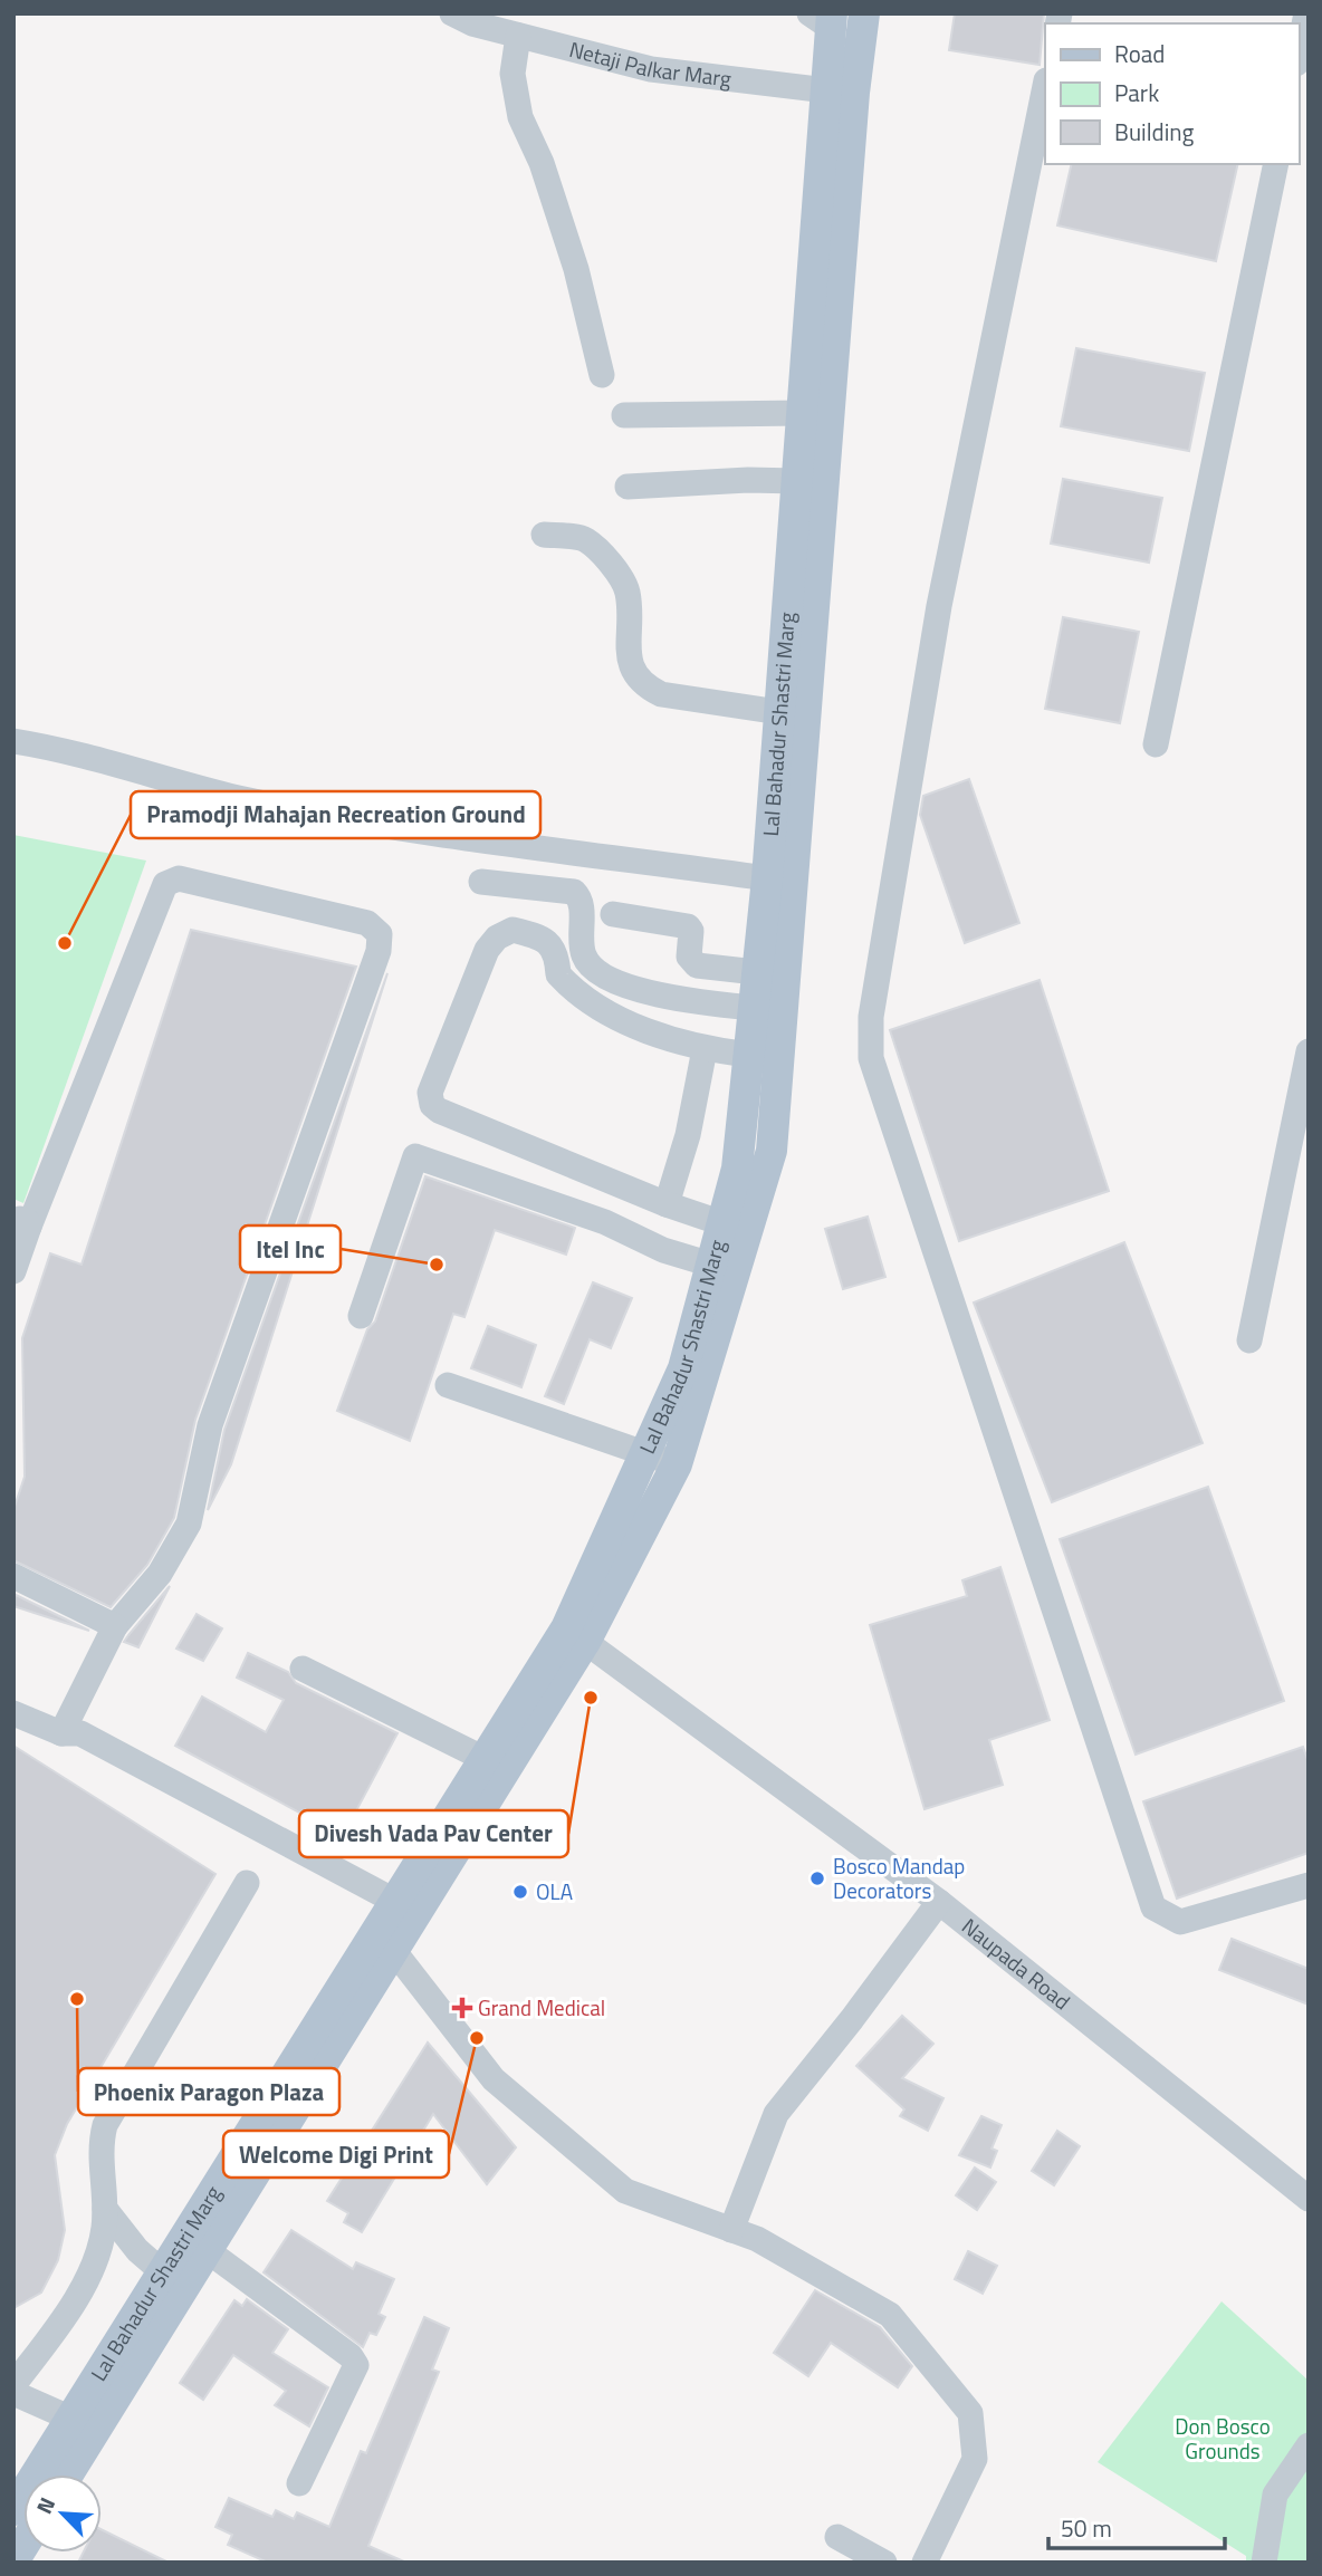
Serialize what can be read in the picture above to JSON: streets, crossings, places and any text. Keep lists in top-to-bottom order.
{
  "streets": {
    "main road": ["Lal Bahadur Shastri Marg"],
    "street": ["Netaji Palkar Marg", "Naupada Road"]
  },
  "crossings": [
    ["Netaji Palkar Marg", "Lal Bahadur Shastri Marg"],
    ["Lal Bahadur Shastri Marg", "Naupada Road"]
  ],
  "parks": ["Don Bosco Grounds"],
  "places": {
    "other": [
      "Pramodji Mahajan Recreation Ground",
      "Itel Inc",
      "Divesh Vada Pav Center",
      "Bosco Mandap Decorators",
      "OLA",
      "Phoenix Paragon Plaza",
      "Welcome Digi Print"
    ],
    "health": ["Grand Medical"]
  },
  "legend": ["Road", "Park", "Building"],
  "scale_bar": "50 m",
  "north": "top left"
}
